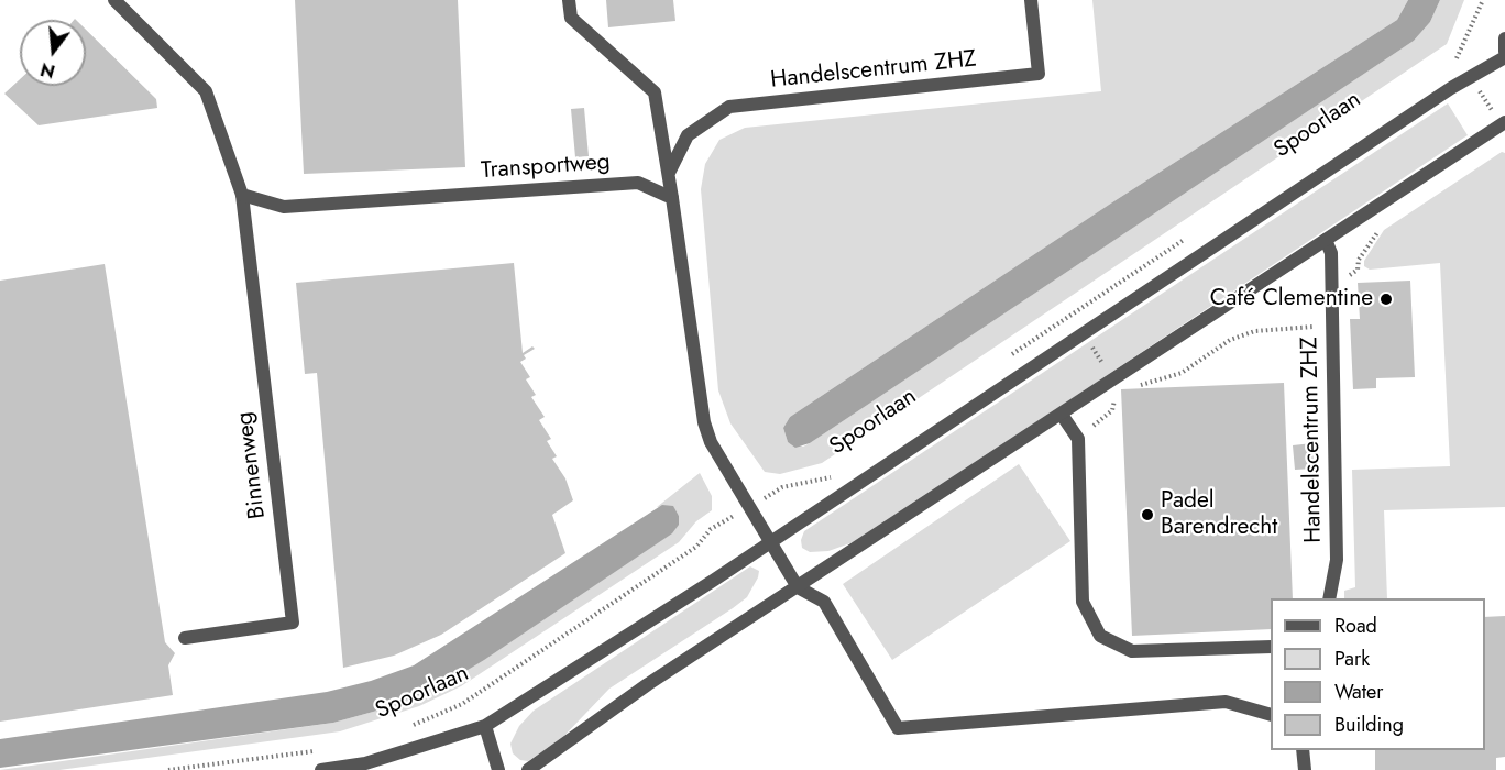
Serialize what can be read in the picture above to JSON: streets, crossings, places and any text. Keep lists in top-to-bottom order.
{
  "streets": {
    "street": [
      "Handelscentrum ZHZ",
      "Spoorlaan",
      "Transportweg",
      "Binnenweg"
    ]
  },
  "crossings": [
    ["Transportweg", "Binnenweg"]
  ],
  "places": ["Café Clementine", "Padel Barendrecht"],
  "legend": [
    "Road",
    "Park",
    "Water",
    "Building"
  ],
  "north": "bottom"
}
